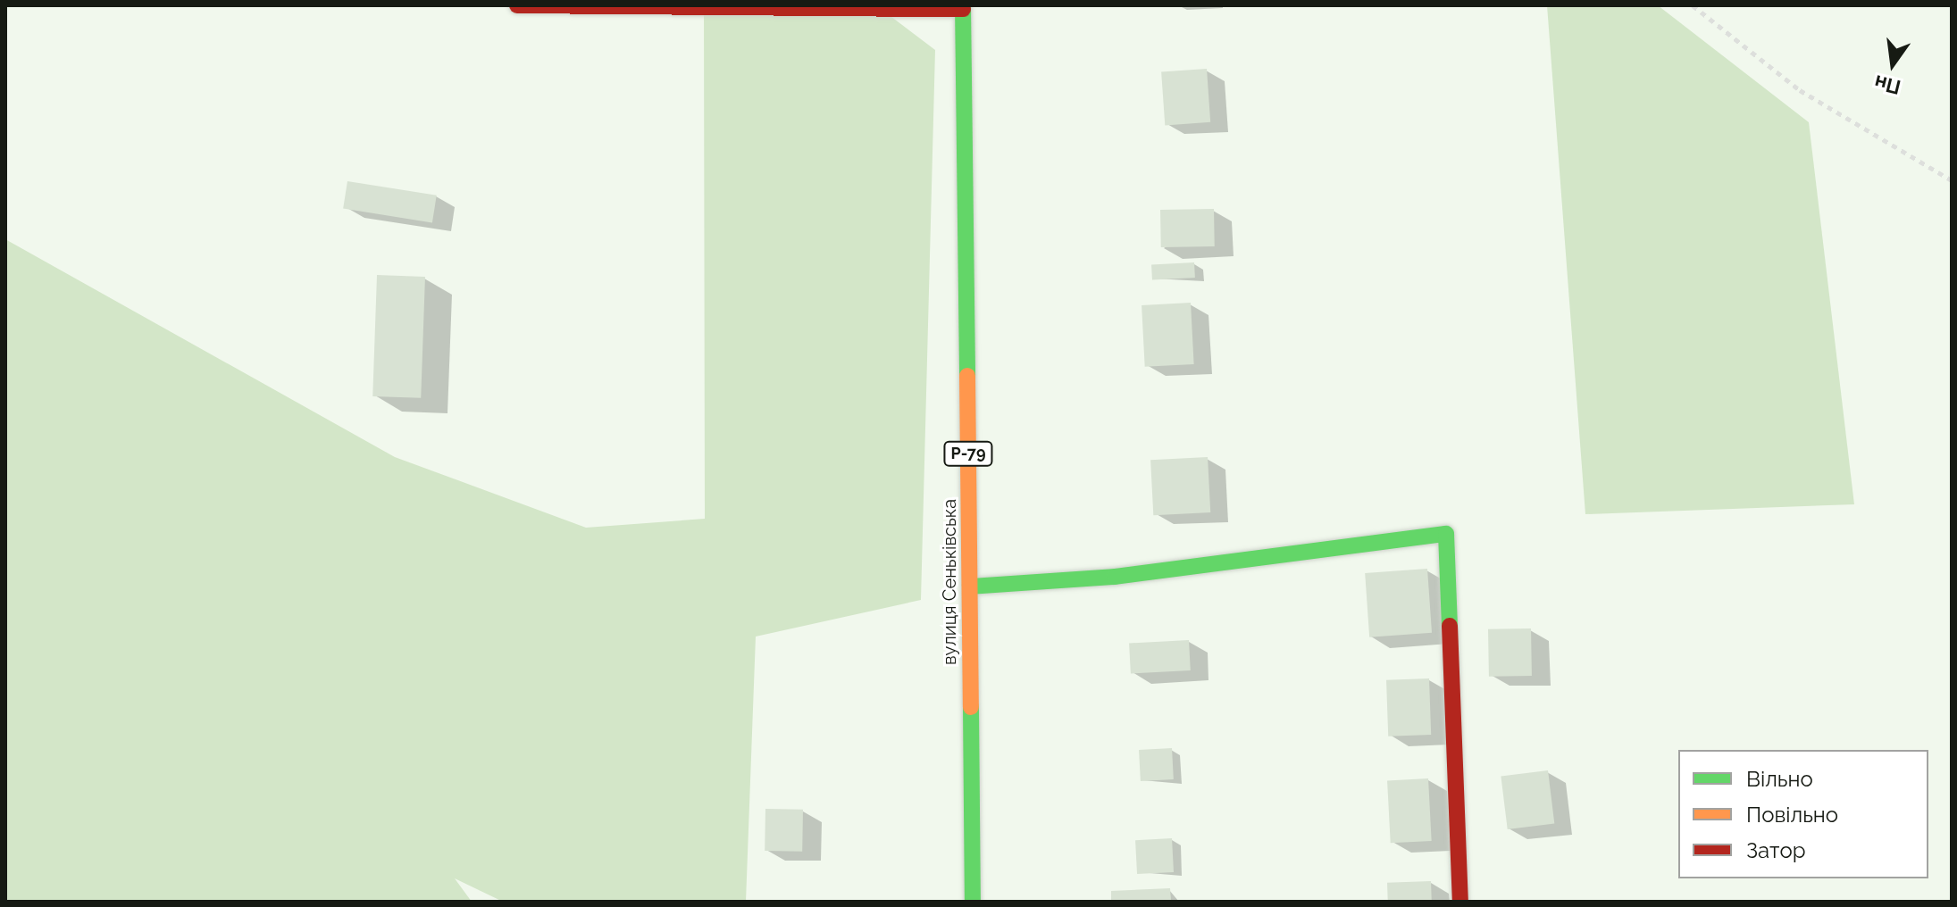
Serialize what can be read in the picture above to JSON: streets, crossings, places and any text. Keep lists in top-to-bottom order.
{
  "streets": {
    "street": ["Р-79", "вулиця Сенькiвська"]
  },
  "legend": ["Вільно", "Повільно", "Затор"],
  "north": "bottom"
}
